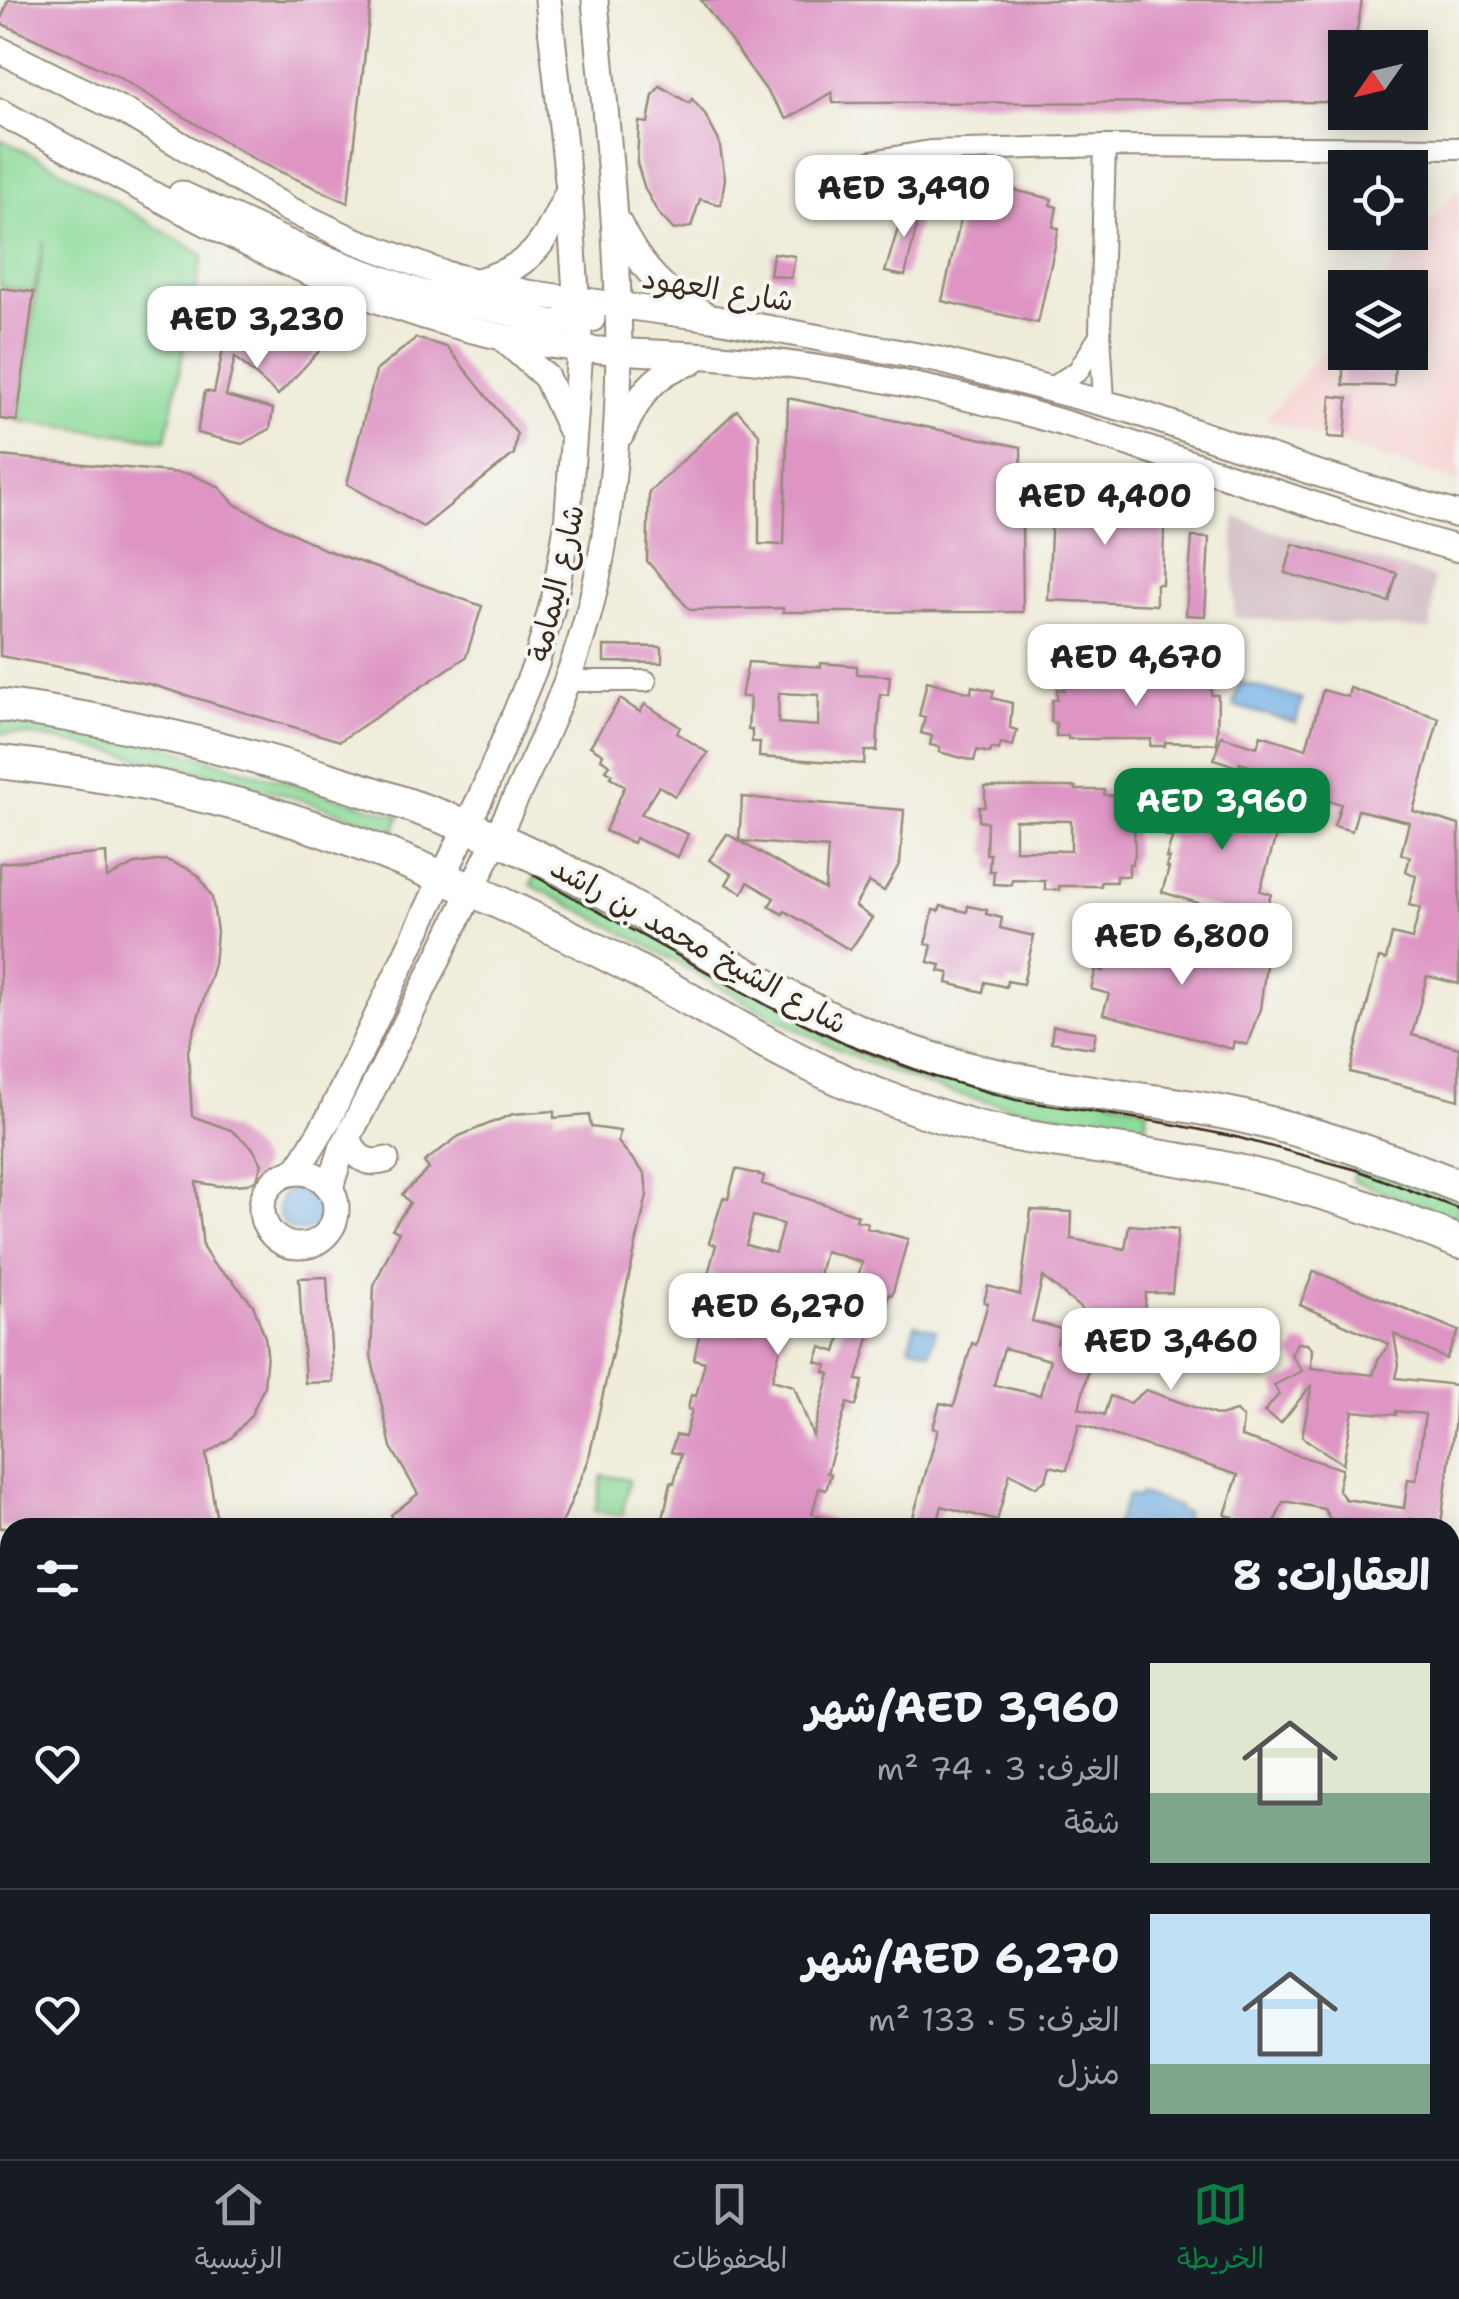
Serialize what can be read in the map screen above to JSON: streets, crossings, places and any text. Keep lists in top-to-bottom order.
{
  "streets": {
    "main road": ["شارع الشيخ محمد بن راشد"],
    "street": ["شارع العهود", "شارع اليمامة"]
  },
  "crossings": [
    ["شارع العهود", "شارع اليمامة"],
    ["شارع اليمامة", "شارع الشيخ محمد بن راشد"]
  ],
  "north": "bottom left",
  "page": {
    "price": [
      "AED 3,490",
      "AED 3,230",
      "AED 4,400",
      "AED 4,670",
      "AED 3,960",
      "AED 6,800",
      "AED 6,270",
      "AED 3,460"
    ],
    "heading": "العقارات: 8",
    "list": [
      {
        "name": "AED 3,960/شهر",
        "note": "الغرف: 3 · 74 m² · شقة"
      },
      {
        "name": "AED 6,270/شهر",
        "note": "الغرف: 5 · 133 m² · منزل"
      }
    ],
    "tabs": ["الخريطة", "المحفوظات", "الرئيسية"]
  }
}
